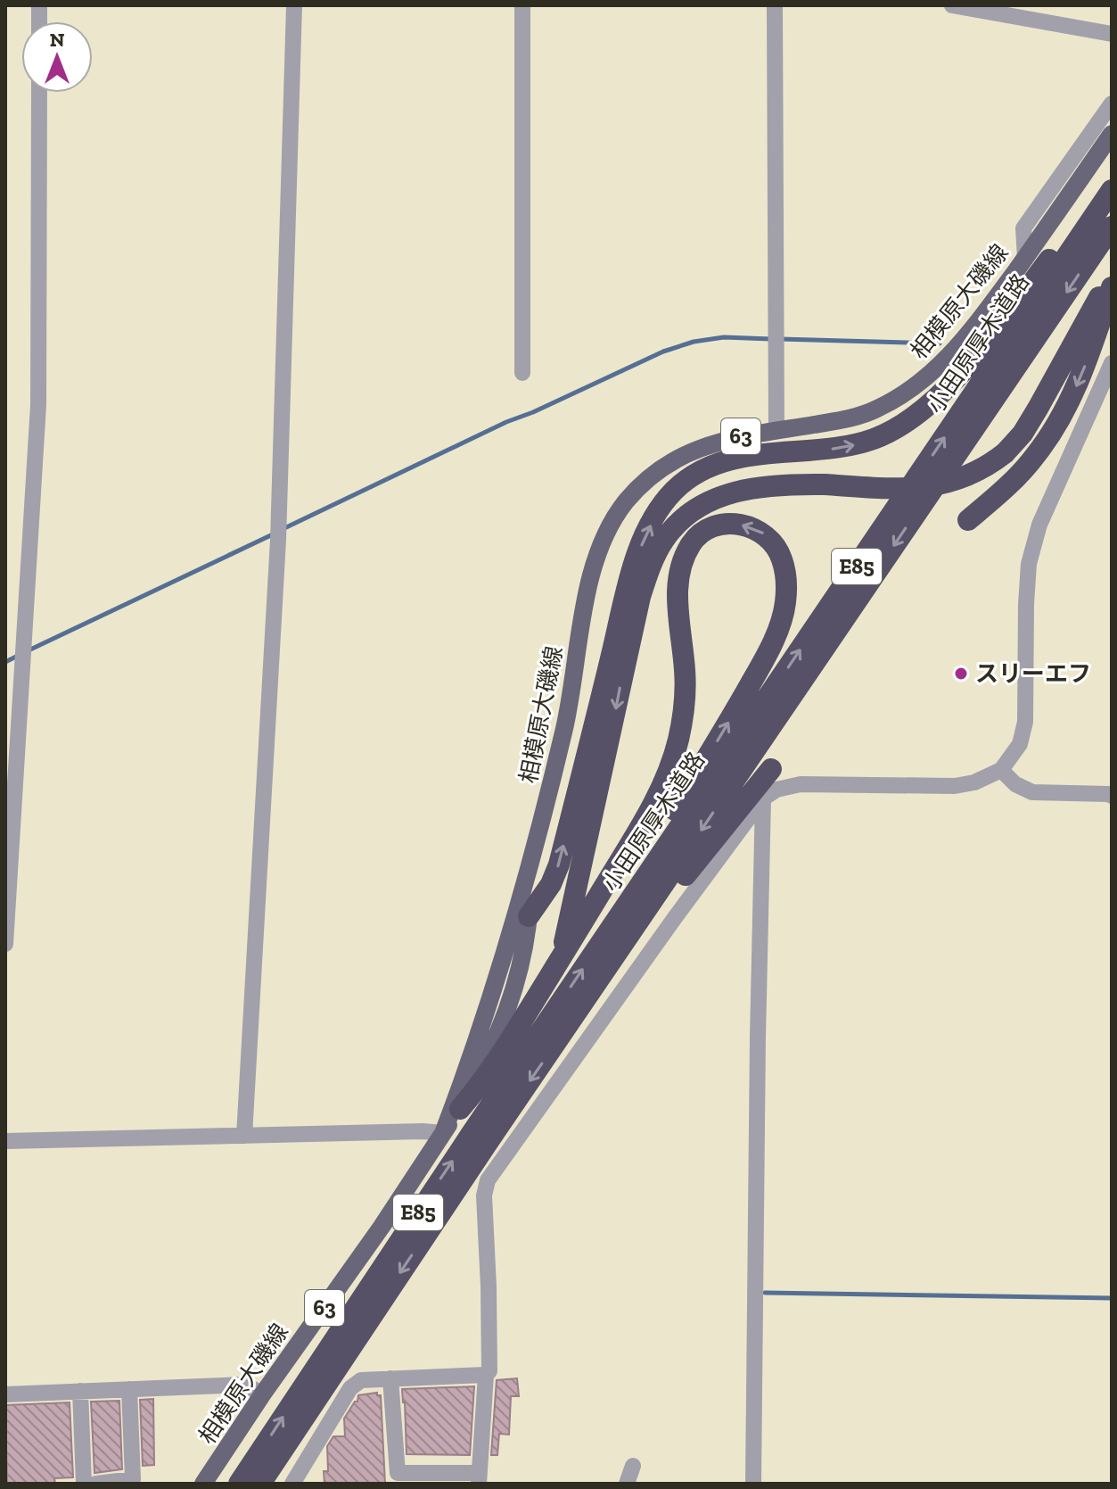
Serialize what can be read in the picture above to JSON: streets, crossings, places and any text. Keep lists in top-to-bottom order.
{
  "streets": {
    "highway": ["小田原厚木道路", "E85"],
    "main road": ["相模原大磯線", "63"]
  },
  "crossings": [
    ["相模原大磯線", "63"]
  ],
  "places": ["スリーエフ"],
  "north": "top"
}
